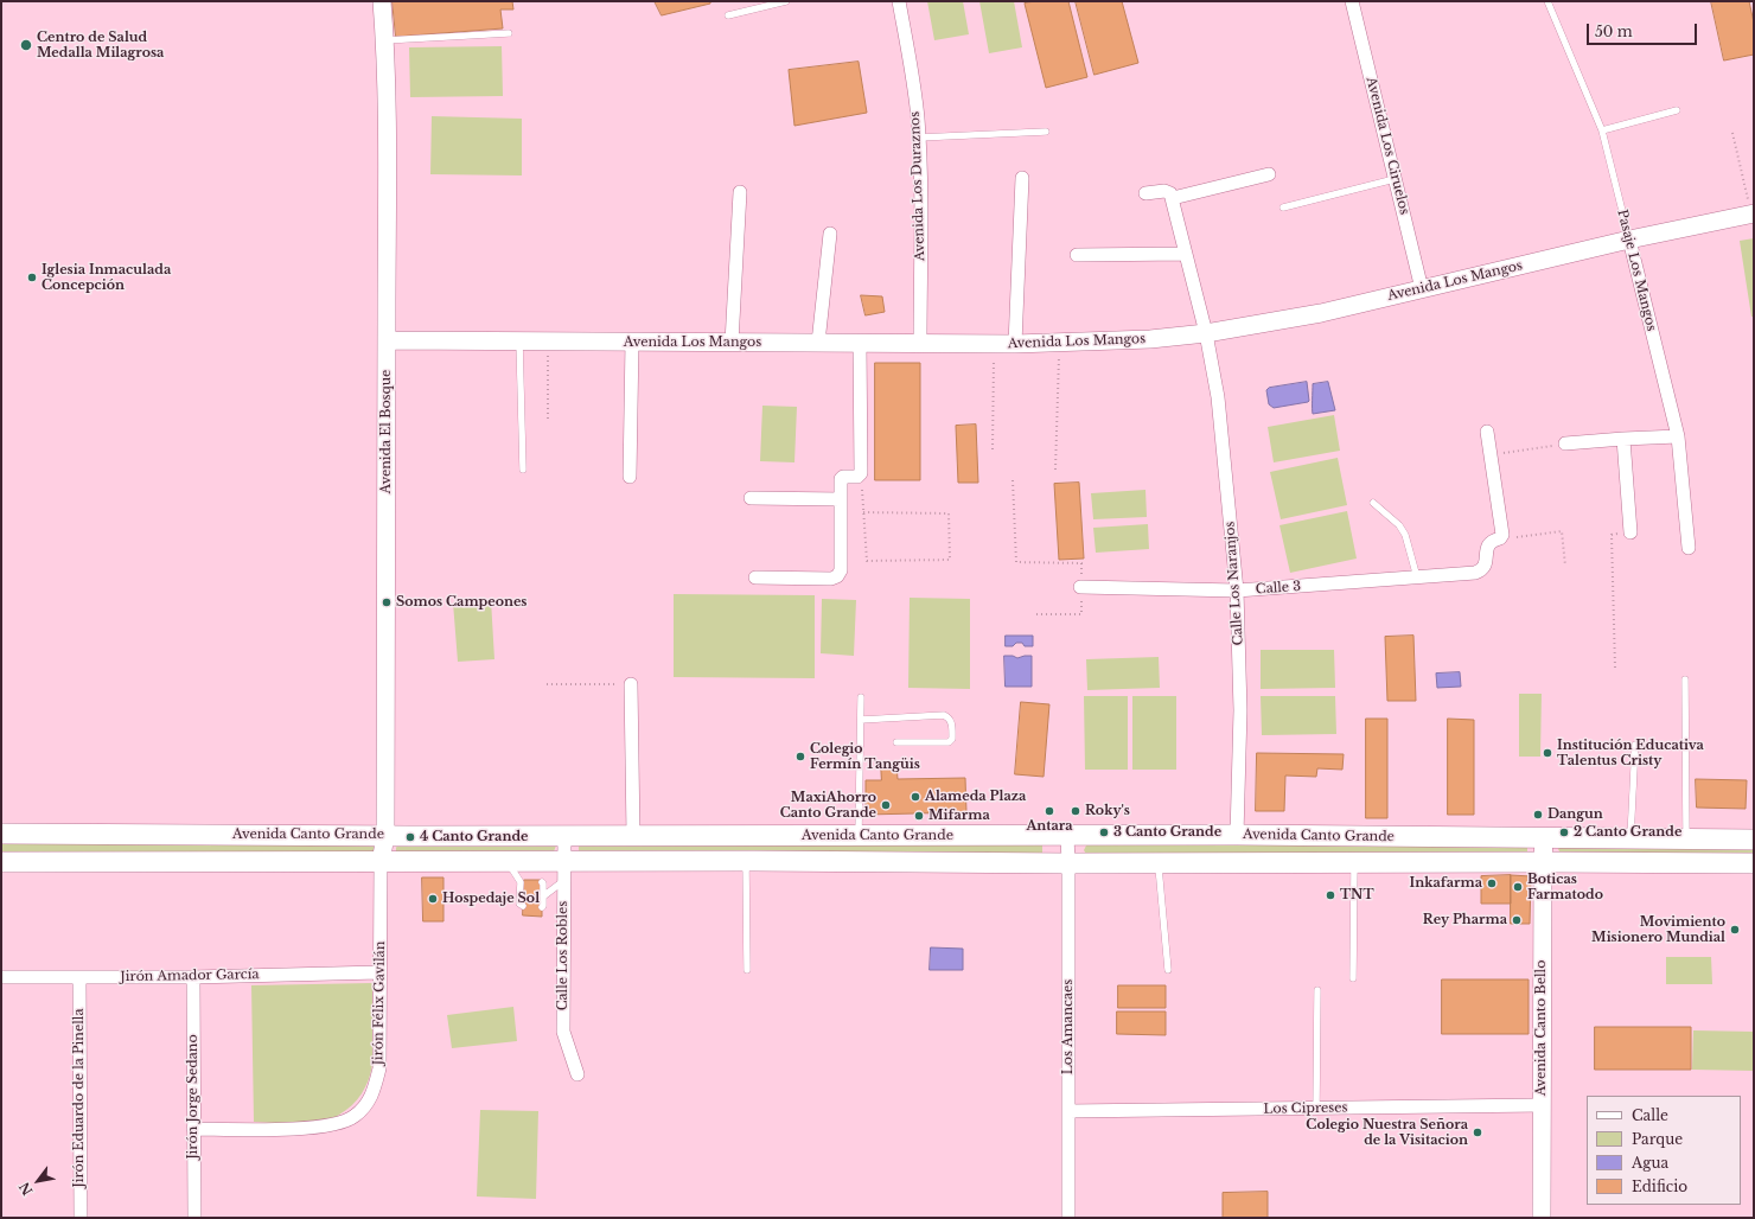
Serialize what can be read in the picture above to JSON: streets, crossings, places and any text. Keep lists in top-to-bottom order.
{
  "streets": {
    "main road": ["Avenida Canto Grande"],
    "street": [
      "Avenida Los Ciruelos",
      "Avenida Los Duraznos",
      "Pasaje Los Mangos",
      "Avenida Los Mangos",
      "Avenida El Bosque",
      "Calle Los Naranjos",
      "Calle 3",
      "Calle Los Robles",
      "Jirón Amador García",
      "Jirón Félix Gavilán",
      "Los Amancaes",
      "Avenida Canto Bello",
      "Jirón Jorge Sedano",
      "Jirón Eduardo de la Pinella",
      "Los Cipreses"
    ]
  },
  "crossings": [
    ["Avenida Los Ciruelos", "Avenida Los Mangos"],
    ["Avenida Los Duraznos", "Avenida Los Mangos"],
    ["Pasaje Los Mangos", "Avenida Los Mangos"],
    ["Avenida Los Mangos", "Avenida El Bosque"],
    ["Avenida Los Mangos", "Calle Los Naranjos"],
    ["Avenida El Bosque", "Avenida Canto Grande"],
    ["Avenida El Bosque", "Jirón Félix Gavilán"],
    ["Calle Los Naranjos", "Calle 3"],
    ["Calle Los Naranjos", "Avenida Canto Grande"],
    ["Avenida Canto Grande", "Calle Los Robles"],
    ["Avenida Canto Grande", "Jirón Félix Gavilán"],
    ["Avenida Canto Grande", "Los Amancaes"],
    ["Avenida Canto Grande", "Avenida Canto Bello"],
    ["Jirón Amador García", "Jirón Félix Gavilán"],
    ["Jirón Amador García", "Jirón Jorge Sedano"],
    ["Jirón Amador García", "Jirón Eduardo de la Pinella"],
    ["Jirón Félix Gavilán", "Jirón Jorge Sedano"],
    ["Los Amancaes", "Los Cipreses"],
    ["Avenida Canto Bello", "Los Cipreses"]
  ],
  "places": [
    "Centro de Salud Medalla Milagrosa",
    "Iglesia Inmaculada Concepción",
    "Somos Campeones",
    "Institución Educativa Talentus Cristy",
    "Colegio Fermín Tangüis",
    "Alameda Plaza",
    "MaxiAhorro Canto Grande",
    "Antara",
    "Roky's",
    "Dangun",
    "Mifarma",
    "3 Canto Grande",
    "2 Canto Grande",
    "4 Canto Grande",
    "Inkafarma",
    "Boticas Farmatodo",
    "TNT",
    "Hospedaje Sol",
    "Rey Pharma",
    "Movimiento Misionero Mundial",
    "Colegio Nuestra Señora de la Visitacion"
  ],
  "legend": [
    "Calle",
    "Parque",
    "Agua",
    "Edificio"
  ],
  "scale_bar": "50 m",
  "north": "bottom left"
}
